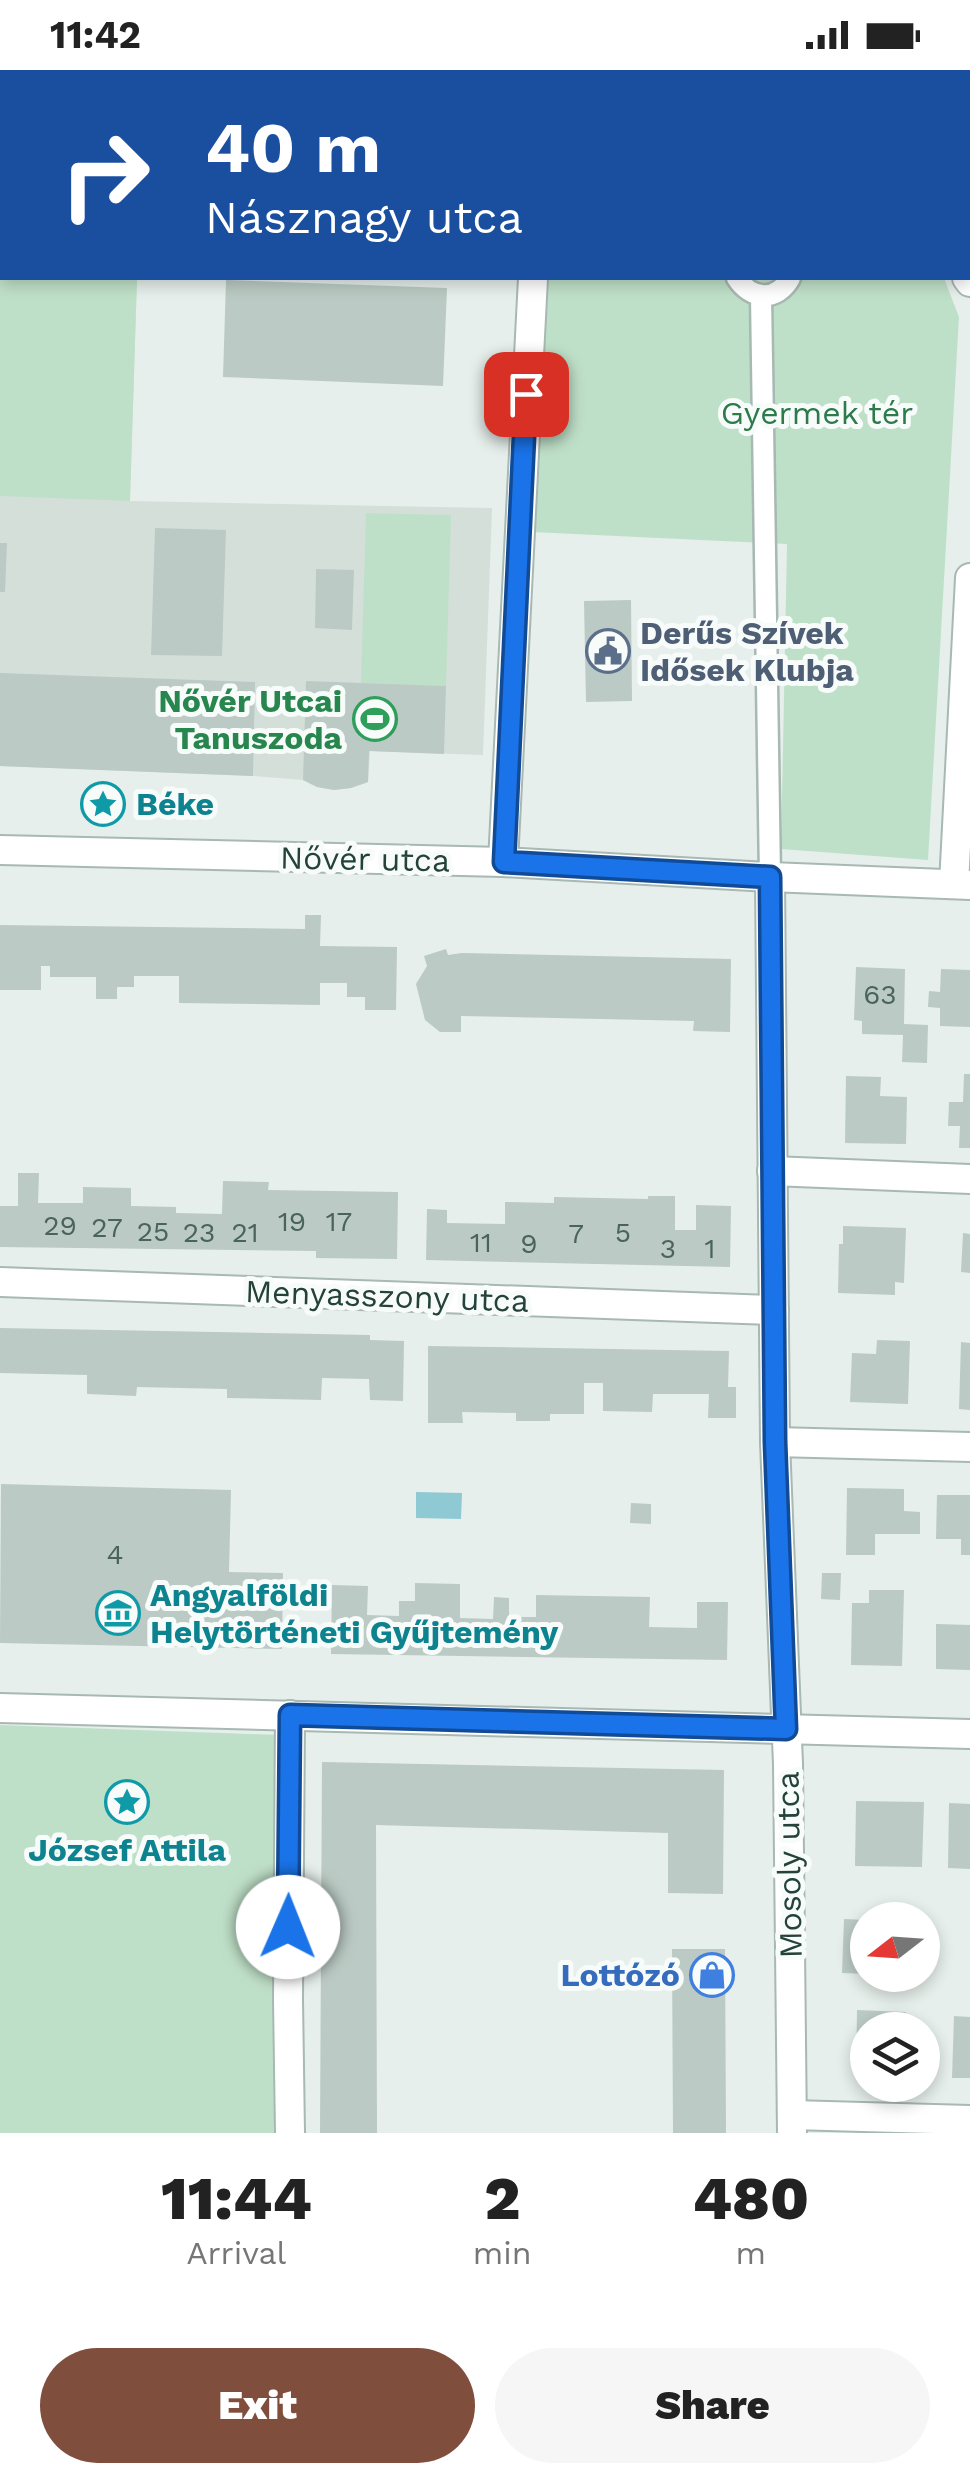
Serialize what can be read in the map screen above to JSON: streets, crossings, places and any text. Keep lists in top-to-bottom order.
{
  "streets": {
    "street": ["Nővér utca", "Menyasszony utca", "Mosoly utca"]
  },
  "crossings": [
    ["Nővér utca", "Mosoly utca"],
    ["Menyasszony utca", "Mosoly utca"]
  ],
  "parks": ["Gyermek tér"],
  "places": {
    "public building": ["Derűs Szívek Idősek Klubja"],
    "sports": ["Nővér Utcai Tanuszoda"],
    "place": ["Béke", "József Attila"],
    "museum": ["Angyalföldi Helytörténeti Gyűjtemény"],
    "shop": ["Lottózó"]
  },
  "house_numbers": [
    "63",
    "19",
    "17",
    "29",
    "27",
    "25",
    "23",
    "21",
    "5",
    "7",
    "11",
    "9",
    "3",
    "1",
    "4"
  ],
  "north": "left",
  "page": {
    "status": "11:42",
    "turn": ["40 m", "Násznagy utca"],
    "eta": [
      "11:44",
      "Arrival",
      "2",
      "min",
      "480",
      "m"
    ],
    "buttons": ["Exit", "Share"]
  }
}
